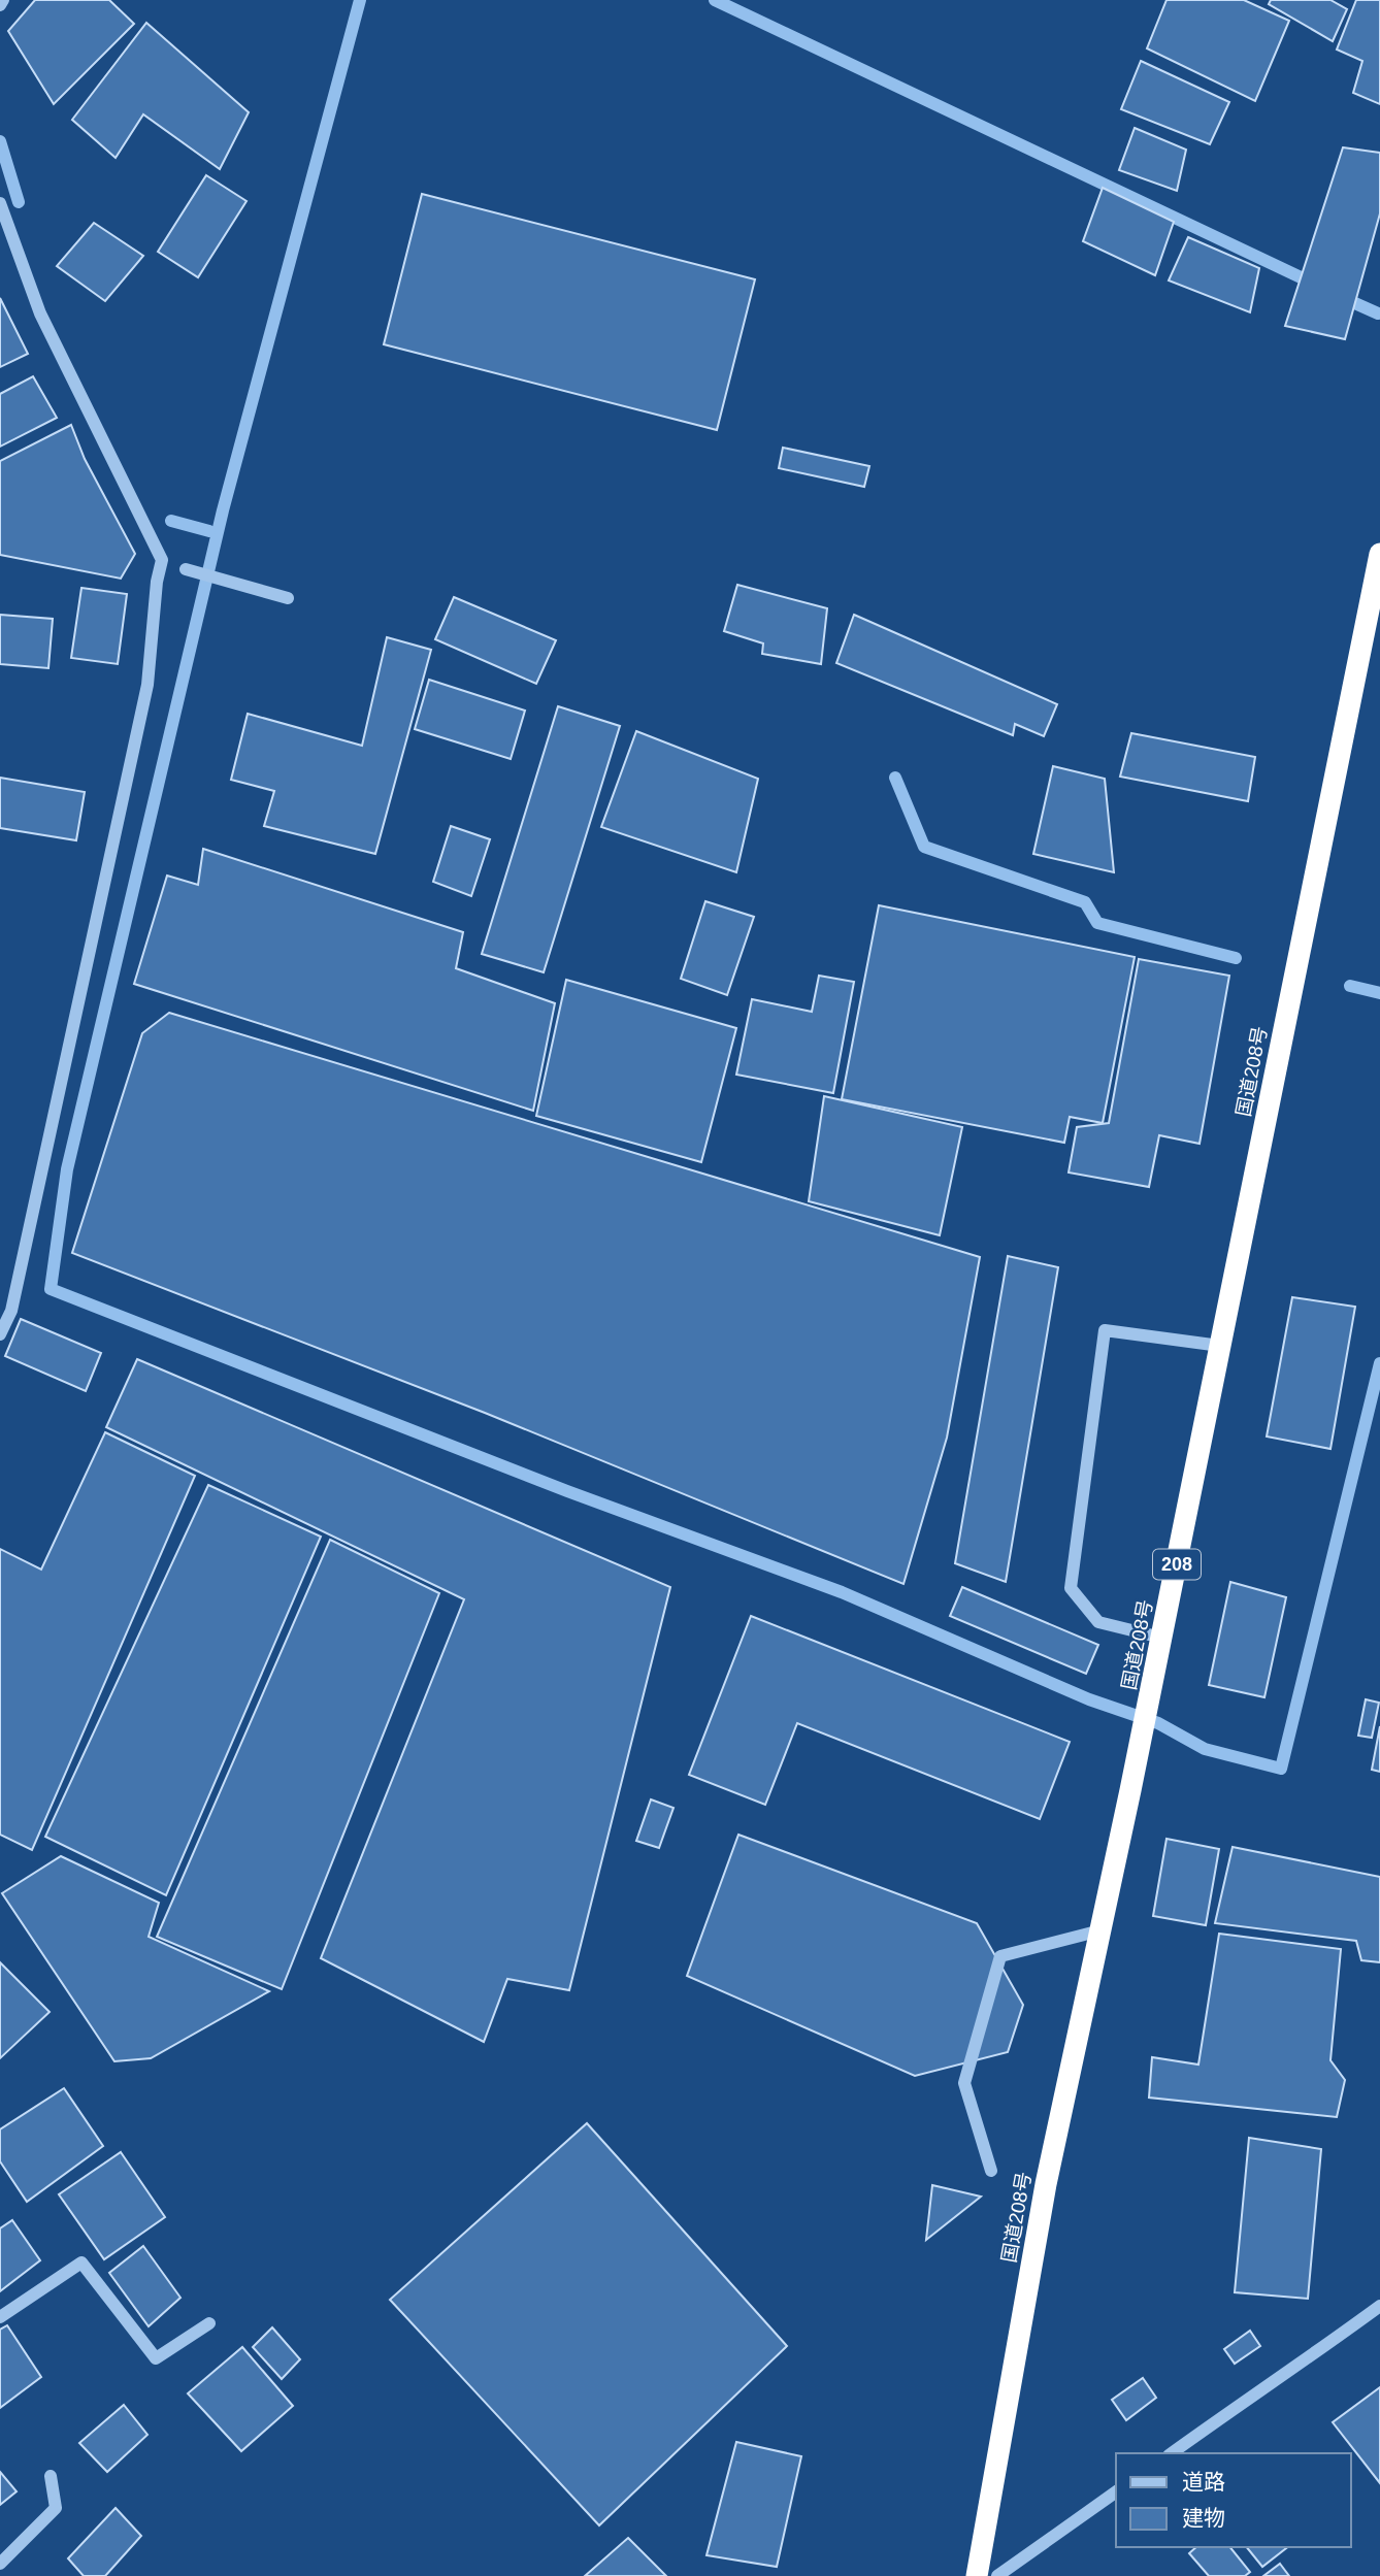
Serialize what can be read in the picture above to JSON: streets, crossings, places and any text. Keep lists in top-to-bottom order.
{
  "streets": {
    "highway": ["国道208号", "208"]
  },
  "legend": ["道路", "建物"]
}
